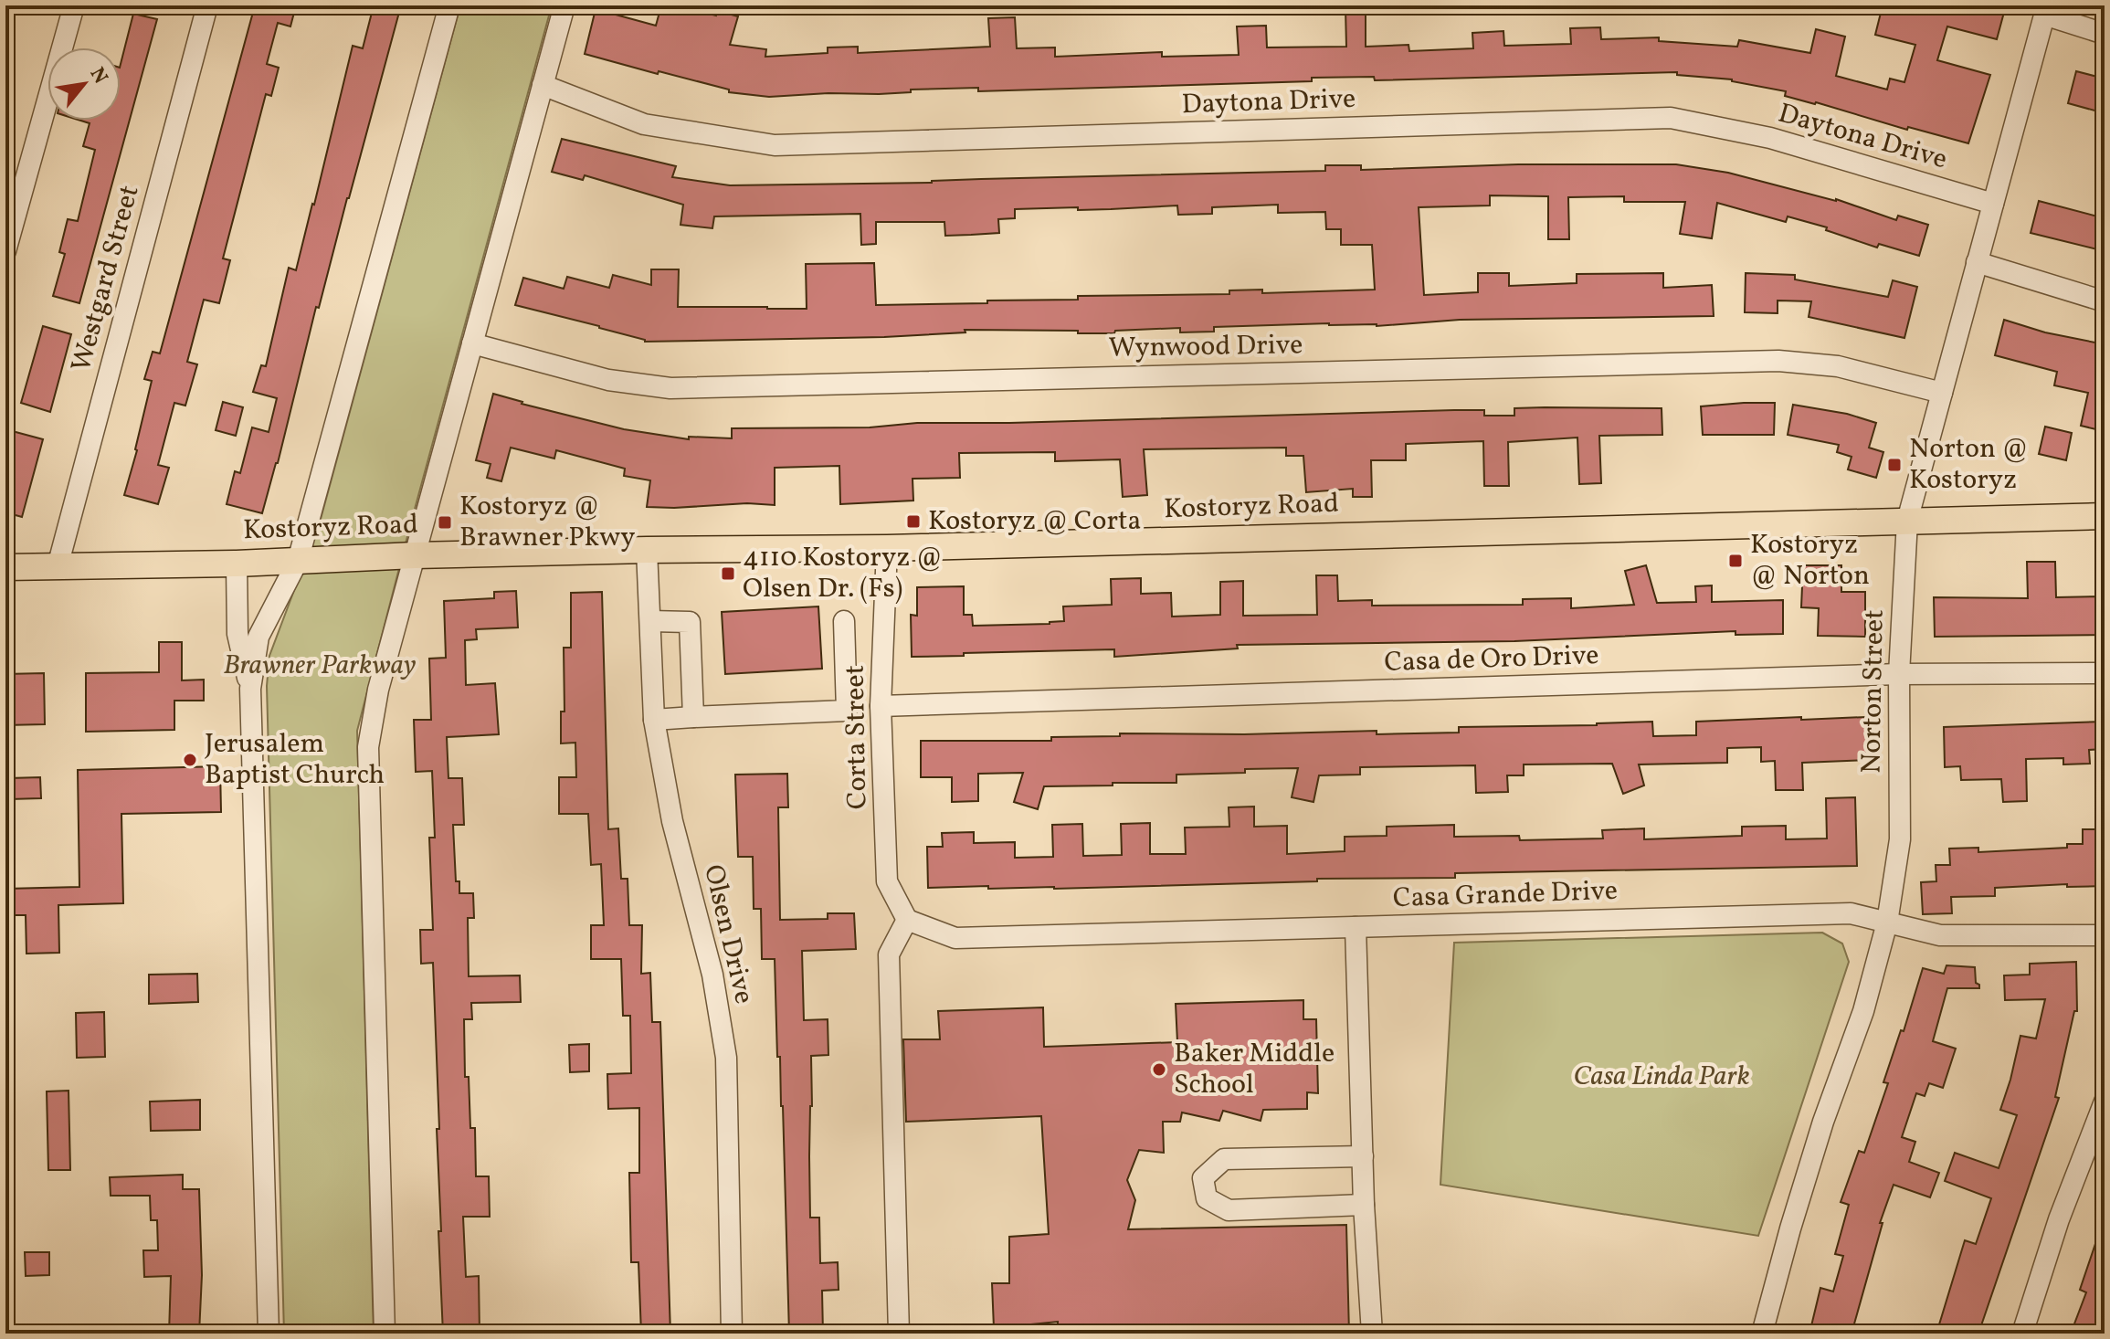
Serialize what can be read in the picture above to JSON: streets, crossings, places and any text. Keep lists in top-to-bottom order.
{
  "streets": {
    "main road": ["Kostoryz Road"],
    "street": [
      "Daytona Drive",
      "Westgard Street",
      "Wynwood Drive",
      "Casa de Oro Drive",
      "Norton Street",
      "Corta Street",
      "Casa Grande Drive",
      "Olsen Drive"
    ]
  },
  "crossings": [
    ["Daytona Drive", "Norton Street"],
    ["Westgard Street", "Kostoryz Road"],
    ["Wynwood Drive", "Norton Street"],
    ["Kostoryz Road", "Norton Street"],
    ["Kostoryz Road", "Corta Street"],
    ["Kostoryz Road", "Olsen Drive"],
    ["Casa de Oro Drive", "Norton Street"],
    ["Casa de Oro Drive", "Corta Street"],
    ["Norton Street", "Casa Grande Drive"],
    ["Corta Street", "Casa Grande Drive"]
  ],
  "parks": ["Brawner Parkway", "Casa Linda Park"],
  "places": {
    "transit": [
      "Norton @ Kostoryz",
      "Kostoryz @ Corta",
      "Kostoryz @ Brawner Pkwy",
      "Kostoryz @ Norton",
      "4110 Kostoryz @ Olsen Dr. (Fs)"
    ],
    "other": ["Jerusalem Baptist Church", "Baker Middle School"]
  },
  "north": "top right"
}
